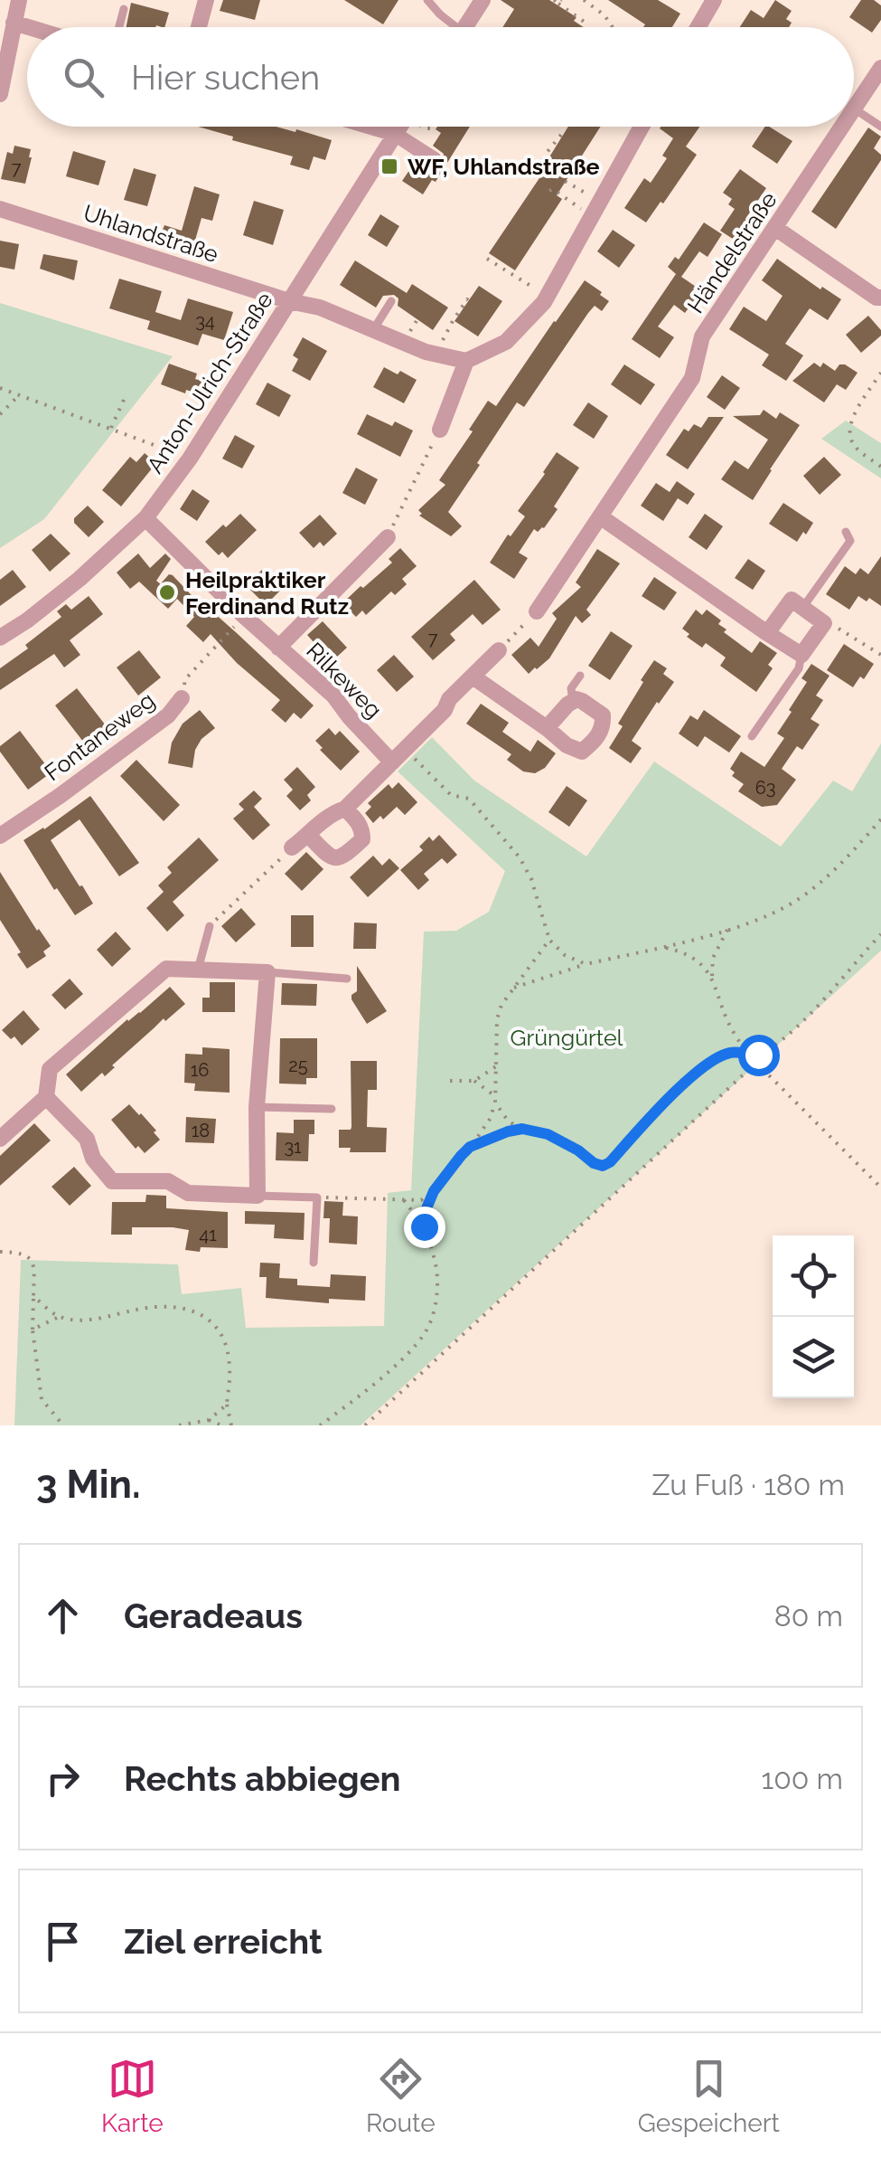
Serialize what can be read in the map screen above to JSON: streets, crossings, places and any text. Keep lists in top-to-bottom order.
{
  "streets": {
    "street": [
      "Uhlandstraße",
      "Händelstraße",
      "Anton-Ulrich-Straße",
      "Rilkeweg",
      "Fontaneweg"
    ]
  },
  "crossings": [
    ["Uhlandstraße", "Anton-Ulrich-Straße"],
    ["Anton-Ulrich-Straße", "Rilkeweg"],
    ["Rilkeweg", "Fontaneweg"]
  ],
  "parks": ["Grüngürtel"],
  "places": {
    "transit": ["WF, Uhlandstraße"],
    "other": ["Heilpraktiker Ferdinand Rutz"]
  },
  "house_numbers": [
    "7",
    "34",
    "7",
    "63",
    "25",
    "16",
    "18",
    "31",
    "41"
  ],
  "page": {
    "search": "Hier suchen",
    "heading": ["3 Min.", "Zu Fuß · 180 m"],
    "list": [
      ["Geradeaus", "80 m"],
      ["Rechts abbiegen", "100 m"],
      "Ziel erreicht"
    ],
    "nav": ["Karte", "Route", "Gespeichert"]
  }
}
